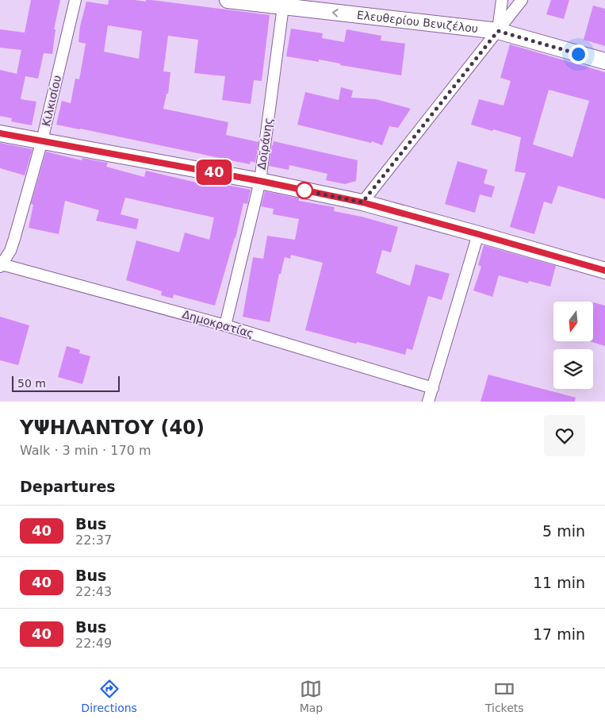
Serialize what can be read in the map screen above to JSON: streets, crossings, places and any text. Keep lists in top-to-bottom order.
{
  "streets": {
    "main road": ["Ελευθερίου Βενιζέλου"],
    "street": ["Κιλκισίου", "Δοϊράνης", "Δημοκρατίας"]
  },
  "crossings": [
    ["Ελευθερίου Βενιζέλου", "Δοϊράνης"],
    ["Κιλκισίου", "Δημοκρατίας"],
    ["Δοϊράνης", "Δημοκρατίας"]
  ],
  "one_way": ["Ελευθερίου Βενιζέλου"],
  "lines": ["bus line 40"],
  "scale_bar": "50 m",
  "north": "bottom",
  "page": {
    "on_map": "40",
    "scale": "50 m",
    "heading": [
      ["ΥΨΗΛΑΝΤΟΥ (40)", "Walk · 3 min · 170 m"],
      "Departures"
    ],
    "list": [
      {
        "mark": "40",
        "name": "Bus",
        "note": "22:37",
        "value": "5 min"
      },
      {
        "mark": "40",
        "name": "Bus",
        "note": "22:43",
        "value": "11 min"
      },
      {
        "mark": "40",
        "name": "Bus",
        "note": "22:49",
        "value": "17 min"
      }
    ],
    "tabs": ["Directions", "Map", "Tickets"]
  }
}
